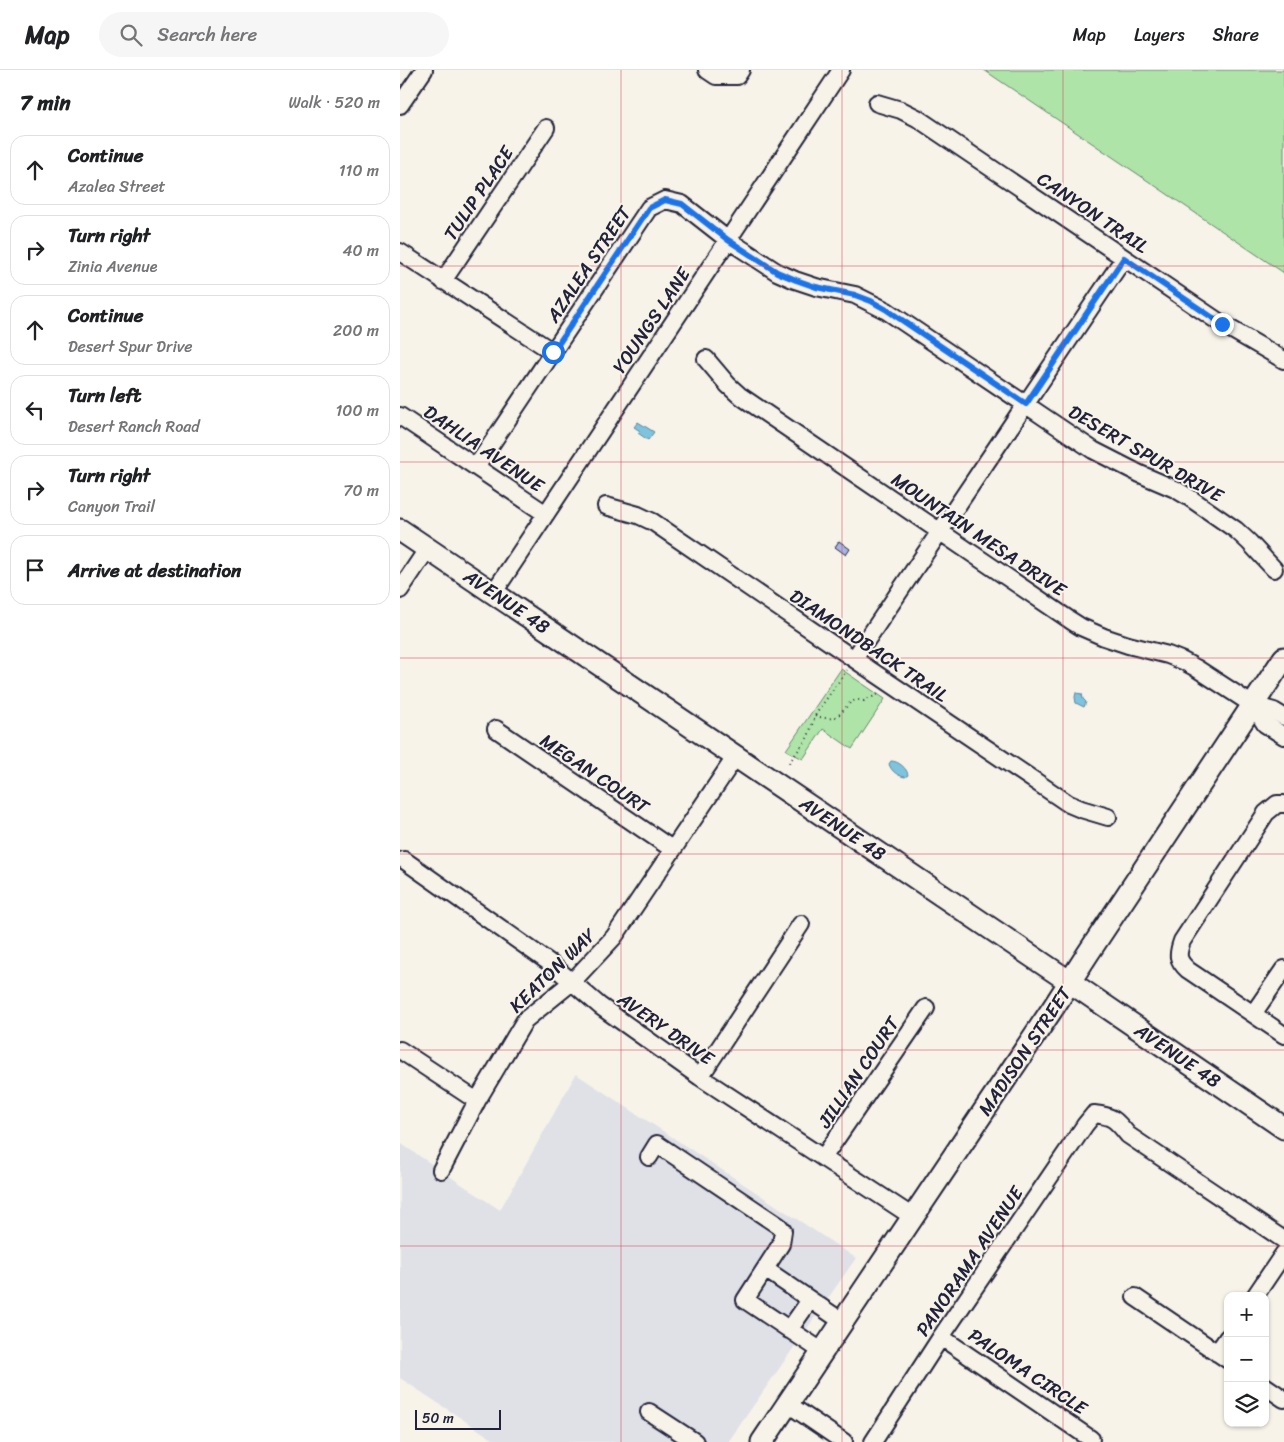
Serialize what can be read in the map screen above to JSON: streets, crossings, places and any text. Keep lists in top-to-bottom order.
{
  "streets": {
    "main road": ["AVENUE 48", "MADISON STREET"],
    "street": [
      "TULIP PLACE",
      "CANYON TRAIL",
      "AZALEA STREET",
      "YOUNGS LANE",
      "DAHLIA AVENUE",
      "DESERT SPUR DRIVE",
      "MOUNTAIN MESA DRIVE",
      "DIAMONDBACK TRAIL",
      "MEGAN COURT",
      "KEATON WAY",
      "AVERY DRIVE",
      "JILLIAN COURT",
      "PANORAMA AVENUE",
      "PALOMA CIRCLE"
    ]
  },
  "crossings": [
    ["AZALEA STREET", "DAHLIA AVENUE"],
    ["AZALEA STREET", "DESERT SPUR DRIVE"],
    ["YOUNGS LANE", "DAHLIA AVENUE"],
    ["YOUNGS LANE", "DESERT SPUR DRIVE"],
    ["YOUNGS LANE", "AVENUE 48"],
    ["MOUNTAIN MESA DRIVE", "MADISON STREET"],
    ["AVENUE 48", "KEATON WAY"],
    ["AVENUE 48", "MADISON STREET"],
    ["MEGAN COURT", "KEATON WAY"],
    ["KEATON WAY", "AVERY DRIVE"],
    ["AVERY DRIVE", "MADISON STREET"],
    ["AVERY DRIVE", "JILLIAN COURT"],
    ["PANORAMA AVENUE", "PALOMA CIRCLE"]
  ],
  "scale_bar": "50 m",
  "page": {
    "header": "Map",
    "search": "Search here",
    "nav": ["Map", "Layers", "Share"],
    "heading": ["7 min", "Walk · 520 m"],
    "list": [
      ["Continue", "Azalea Street", "110 m"],
      ["Turn right", "Zinia Avenue", "40 m"],
      ["Continue", "Desert Spur Drive", "200 m"],
      ["Turn left", "Desert Ranch Road", "100 m"],
      ["Turn right", "Canyon Trail", "70 m"],
      "Arrive at destination"
    ],
    "map_buttons": ["+", "−"],
    "scale": "50 m"
  }
}
